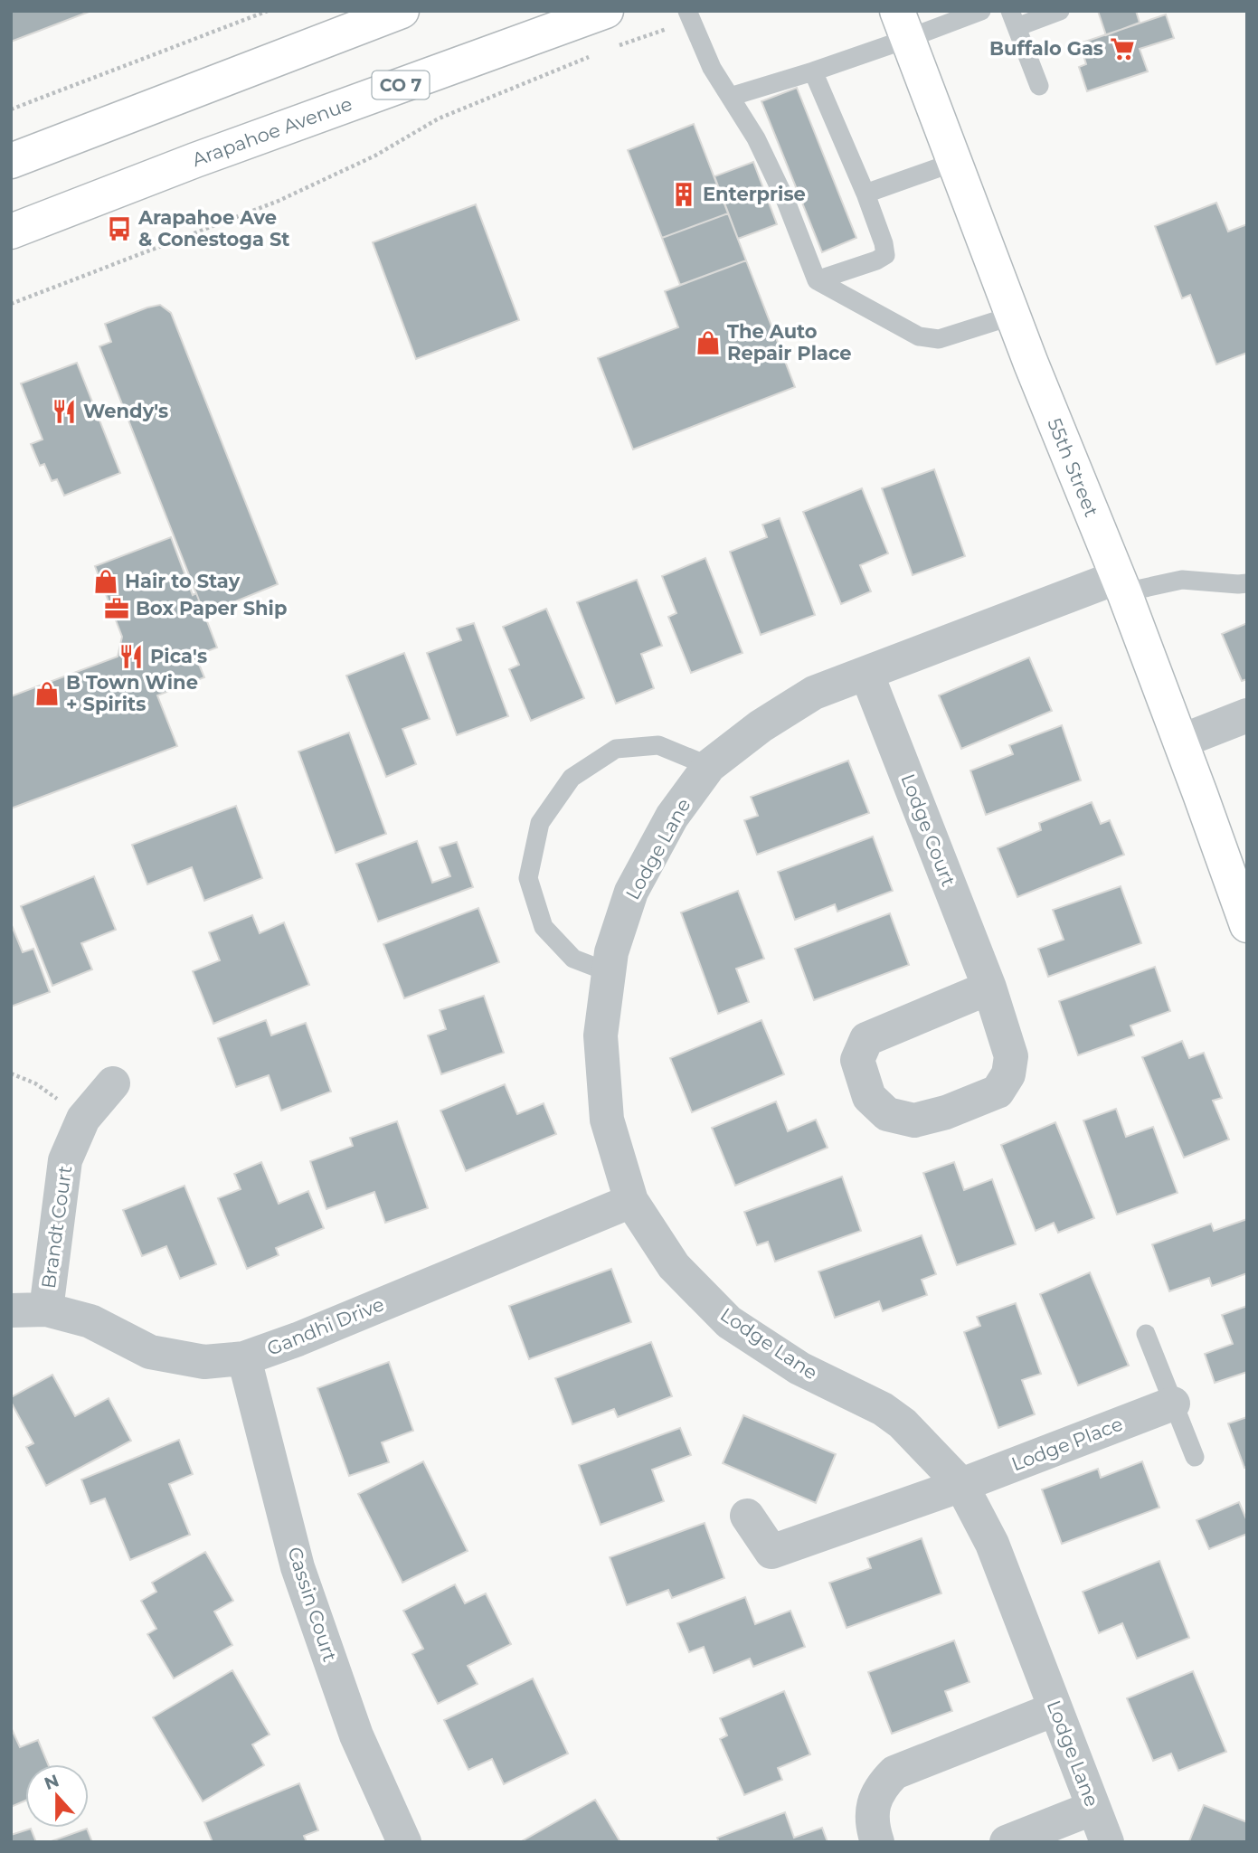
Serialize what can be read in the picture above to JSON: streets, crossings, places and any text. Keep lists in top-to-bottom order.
{
  "streets": {
    "main road": ["CO 7", "Arapahoe Avenue", "55th Street"],
    "street": [
      "Lodge Court",
      "Lodge Lane",
      "Brandt Court",
      "Gandhi Drive",
      "Lodge Place",
      "Cassin Court"
    ]
  },
  "crossings": [
    ["55th Street", "Lodge Lane"],
    ["Lodge Court", "Lodge Lane"],
    ["Lodge Lane", "Gandhi Drive"],
    ["Lodge Lane", "Lodge Place"],
    ["Brandt Court", "Gandhi Drive"],
    ["Gandhi Drive", "Cassin Court"]
  ],
  "places": {
    "supermarket": ["Buffalo Gas"],
    "building": ["Enterprise"],
    "bus stop": ["Arapahoe Ave & Conestoga St"],
    "shop": ["The Auto Repair Place", "Hair to Stay", "B Town Wine + Spirits"],
    "restaurant": ["Wendy's", "Pica's"],
    "office": ["Box Paper Ship"]
  },
  "north": "top"
}
